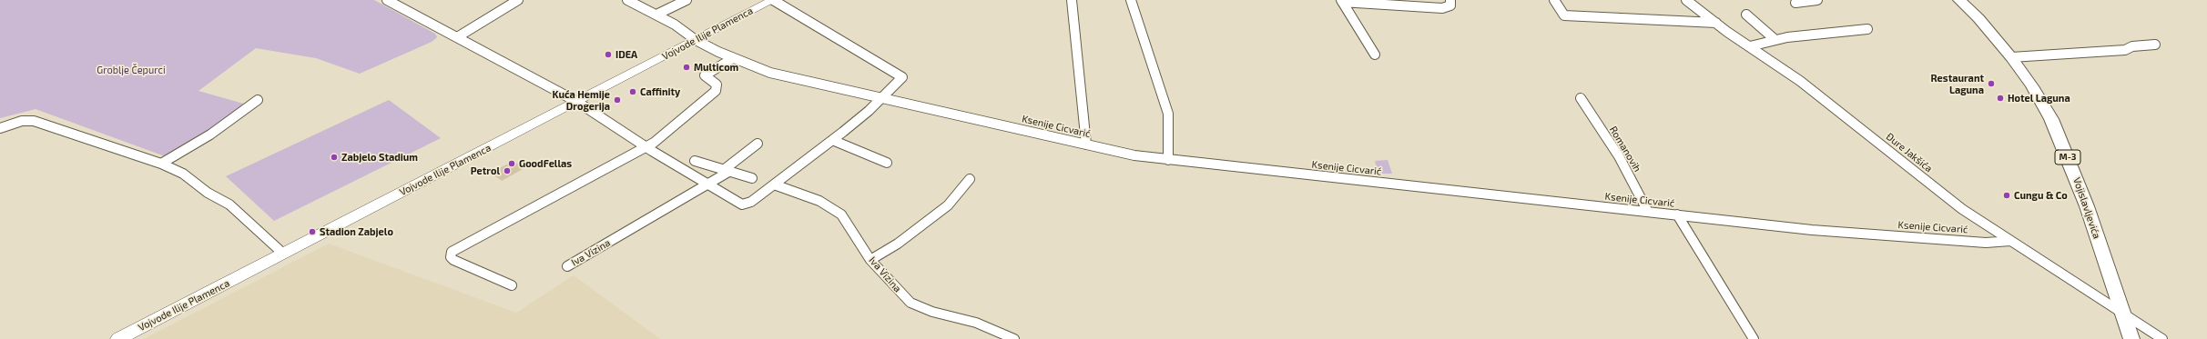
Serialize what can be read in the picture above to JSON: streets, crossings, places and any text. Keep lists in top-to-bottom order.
{
  "streets": {
    "main road": ["M-3", "Vojislavljevića"],
    "street": [
      "Vojvode Ilije Plamenca",
      "Ksenije Cicvarić",
      "Romanovih",
      "Đure Jakšića",
      "Iva Vizina"
    ]
  },
  "crossings": [
    ["Vojvode Ilije Plamenca", "Ksenije Cicvarić"],
    ["Ksenije Cicvarić", "Romanovih"],
    ["Ksenije Cicvarić", "Đure Jakšića"],
    ["Đure Jakšića", "Vojislavljevića"]
  ],
  "parks": ["Groblje Čepurci"],
  "places": [
    "IDEA",
    "Multicom",
    "Restaurant Laguna",
    "Caffinity",
    "Hotel Laguna",
    "Kuća Hemije Drogerija",
    "Zabjelo Stadium",
    "GoodFellas",
    "Petrol",
    "Cungu & Co",
    "Stadion Zabjelo"
  ]
}
